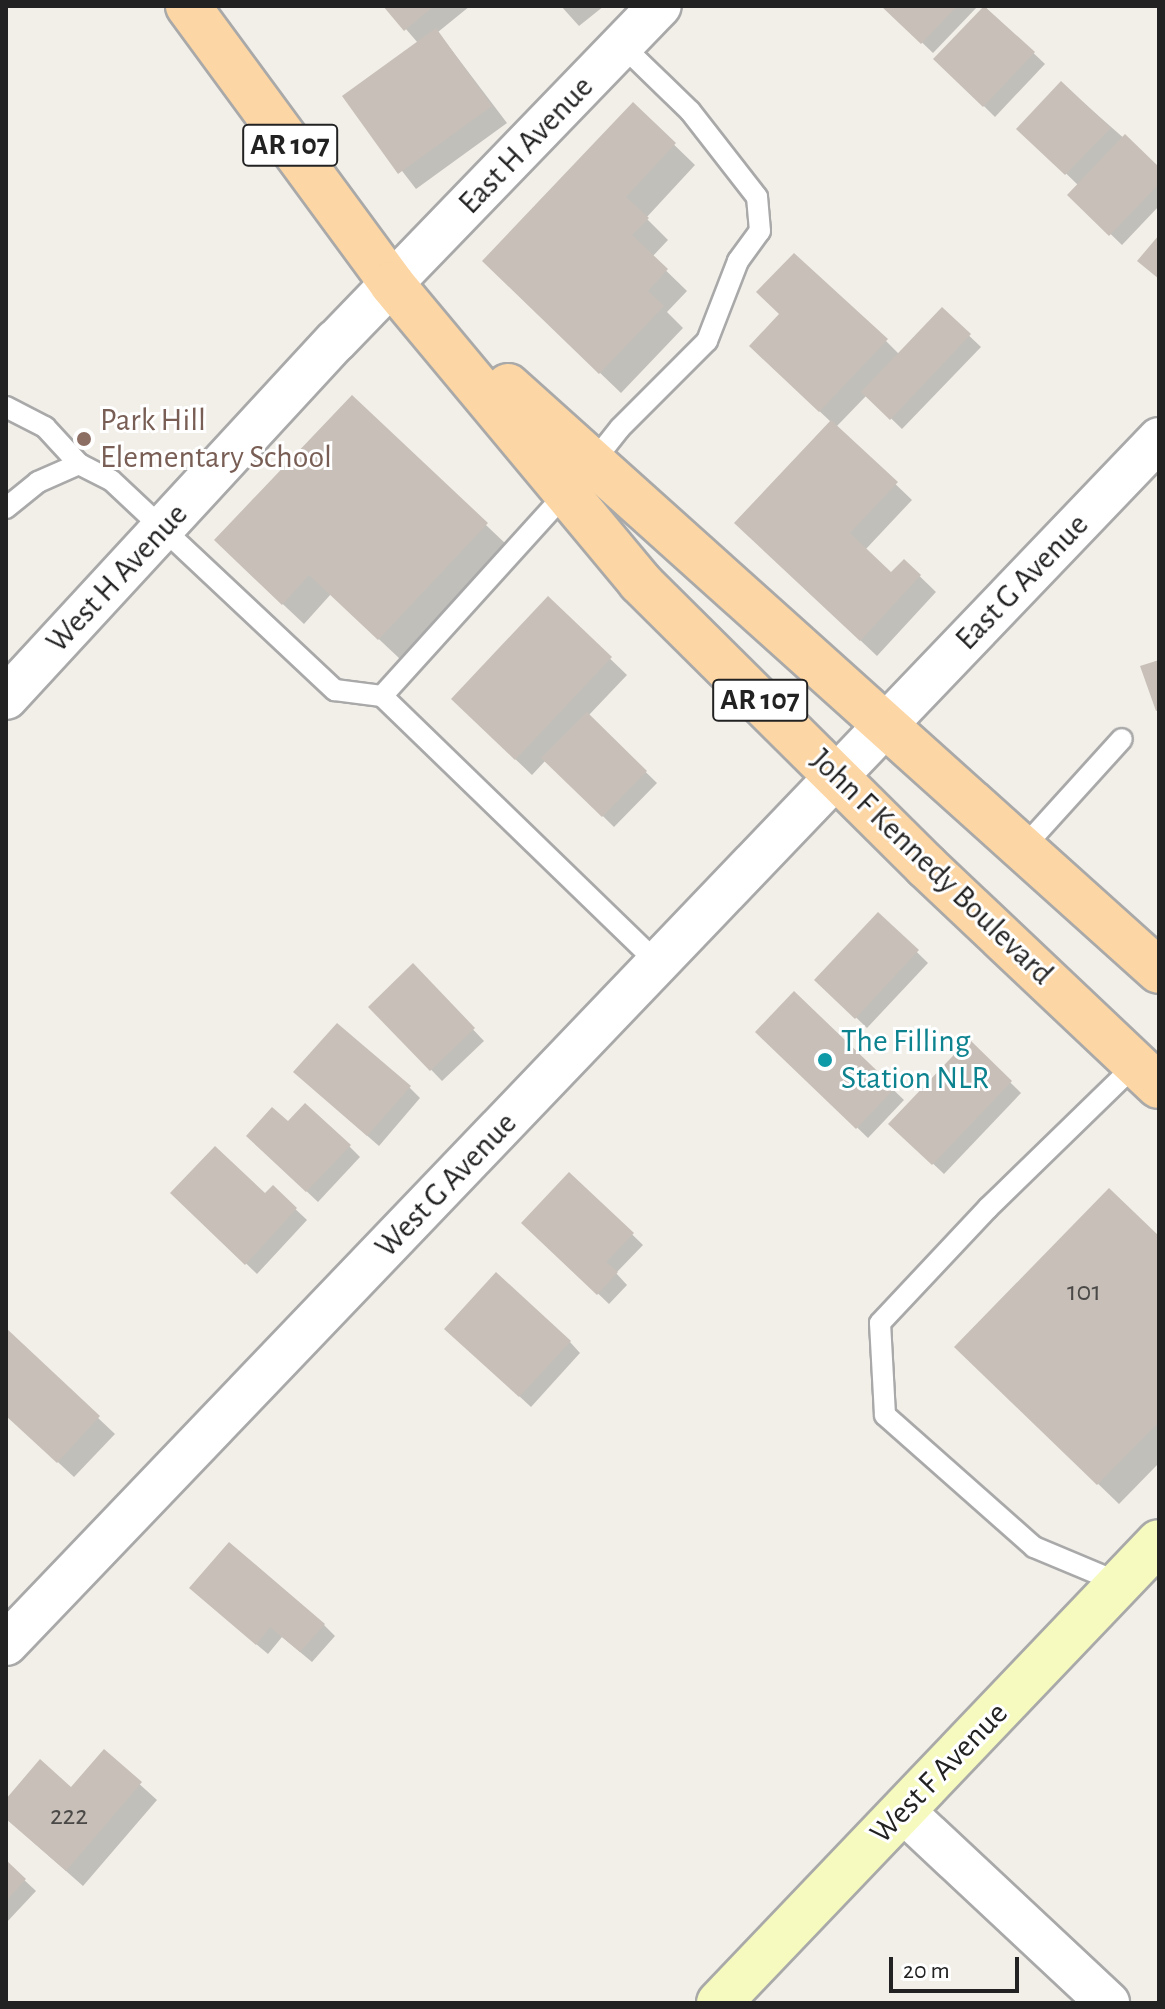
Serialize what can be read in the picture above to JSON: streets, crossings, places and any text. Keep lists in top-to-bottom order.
{
  "streets": {
    "main road": ["AR 107", "John F Kennedy Boulevard"],
    "street": [
      "East H Avenue",
      "West H Avenue",
      "East G Avenue",
      "West G Avenue",
      "West F Avenue"
    ]
  },
  "crossings": [
    ["East H Avenue", "West H Avenue"],
    ["East H Avenue", "John F Kennedy Boulevard"],
    ["West H Avenue", "John F Kennedy Boulevard"],
    ["East G Avenue", "John F Kennedy Boulevard"],
    ["East G Avenue", "West G Avenue"],
    ["John F Kennedy Boulevard", "West G Avenue"]
  ],
  "places": ["Park Hill Elementary School", "The Filling Station NLR"],
  "house_numbers": ["101", "222"],
  "scale_bar": "20 m"
}
